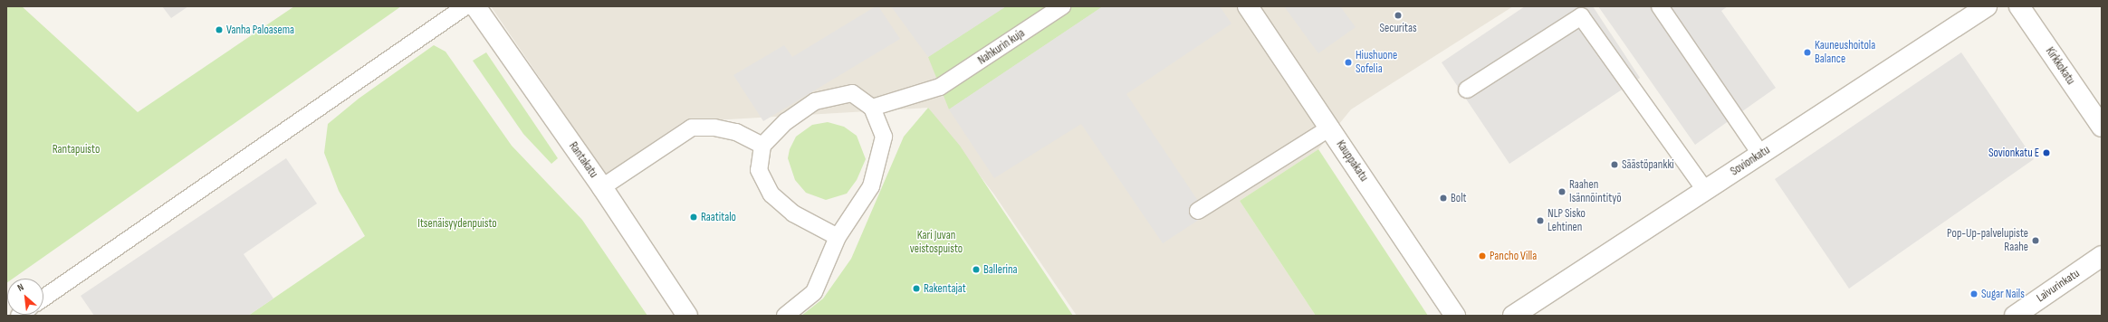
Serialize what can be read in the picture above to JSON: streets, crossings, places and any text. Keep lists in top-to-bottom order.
{
  "streets": {
    "street": [
      "Kirkkokatu",
      "Rantakatu",
      "Kauppakatu",
      "Sovionkatu",
      "Laivurinkatu"
    ],
    "lane": ["Nahkurin kuja"]
  },
  "parks": ["Rantapuisto", "Itsenäisyydenpuisto", "Kari Juvan veistospuisto"],
  "places": [
    "Securitas",
    "Vanha Paloasema",
    "Kauneushoitola Balance",
    "Hiushuone Sofelia",
    "Sovionkatu E",
    "Säästöpankki",
    "Raahen Isännöintityö",
    "Bolt",
    "Raatitalo",
    "NLP Sisko Lehtinen",
    "Pop-Up-palvelupiste Raahe",
    "Pancho Villa",
    "Ballerina",
    "Rakentajat",
    "Sugar Nails"
  ],
  "north": "top left"
}
